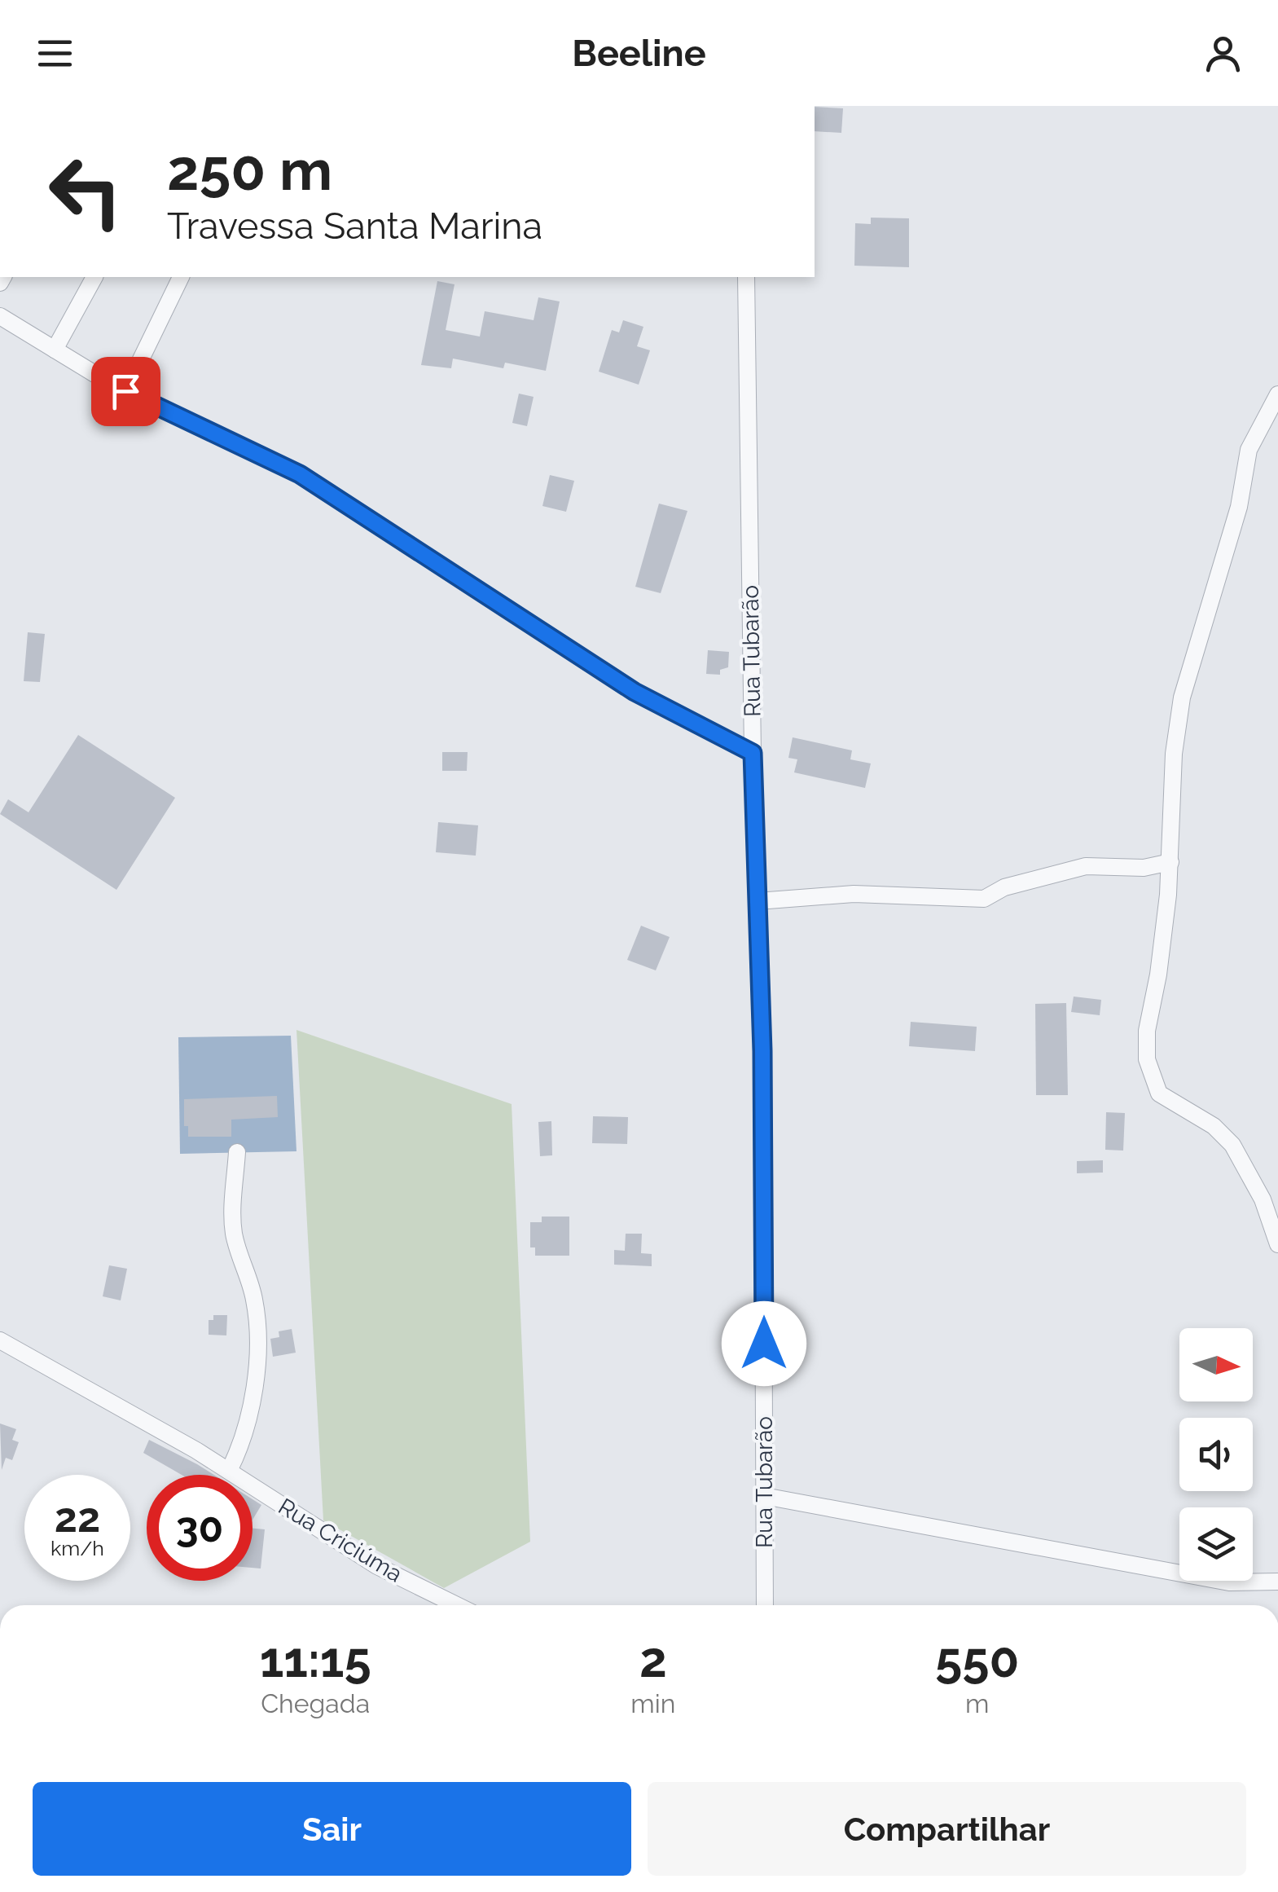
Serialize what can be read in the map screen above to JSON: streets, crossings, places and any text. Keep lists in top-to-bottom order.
{
  "streets": {
    "street": ["Rua Tubarão", "Rua Criciúma"]
  },
  "north": "right",
  "page": {
    "header": "Beeline",
    "turn": ["250 m", "Travessa Santa Marina"],
    "speed": "22 km/h",
    "limit": "30",
    "eta": [
      "11:15",
      "Chegada",
      "2",
      "min",
      "550",
      "m"
    ],
    "buttons": ["Sair", "Compartilhar"]
  }
}
